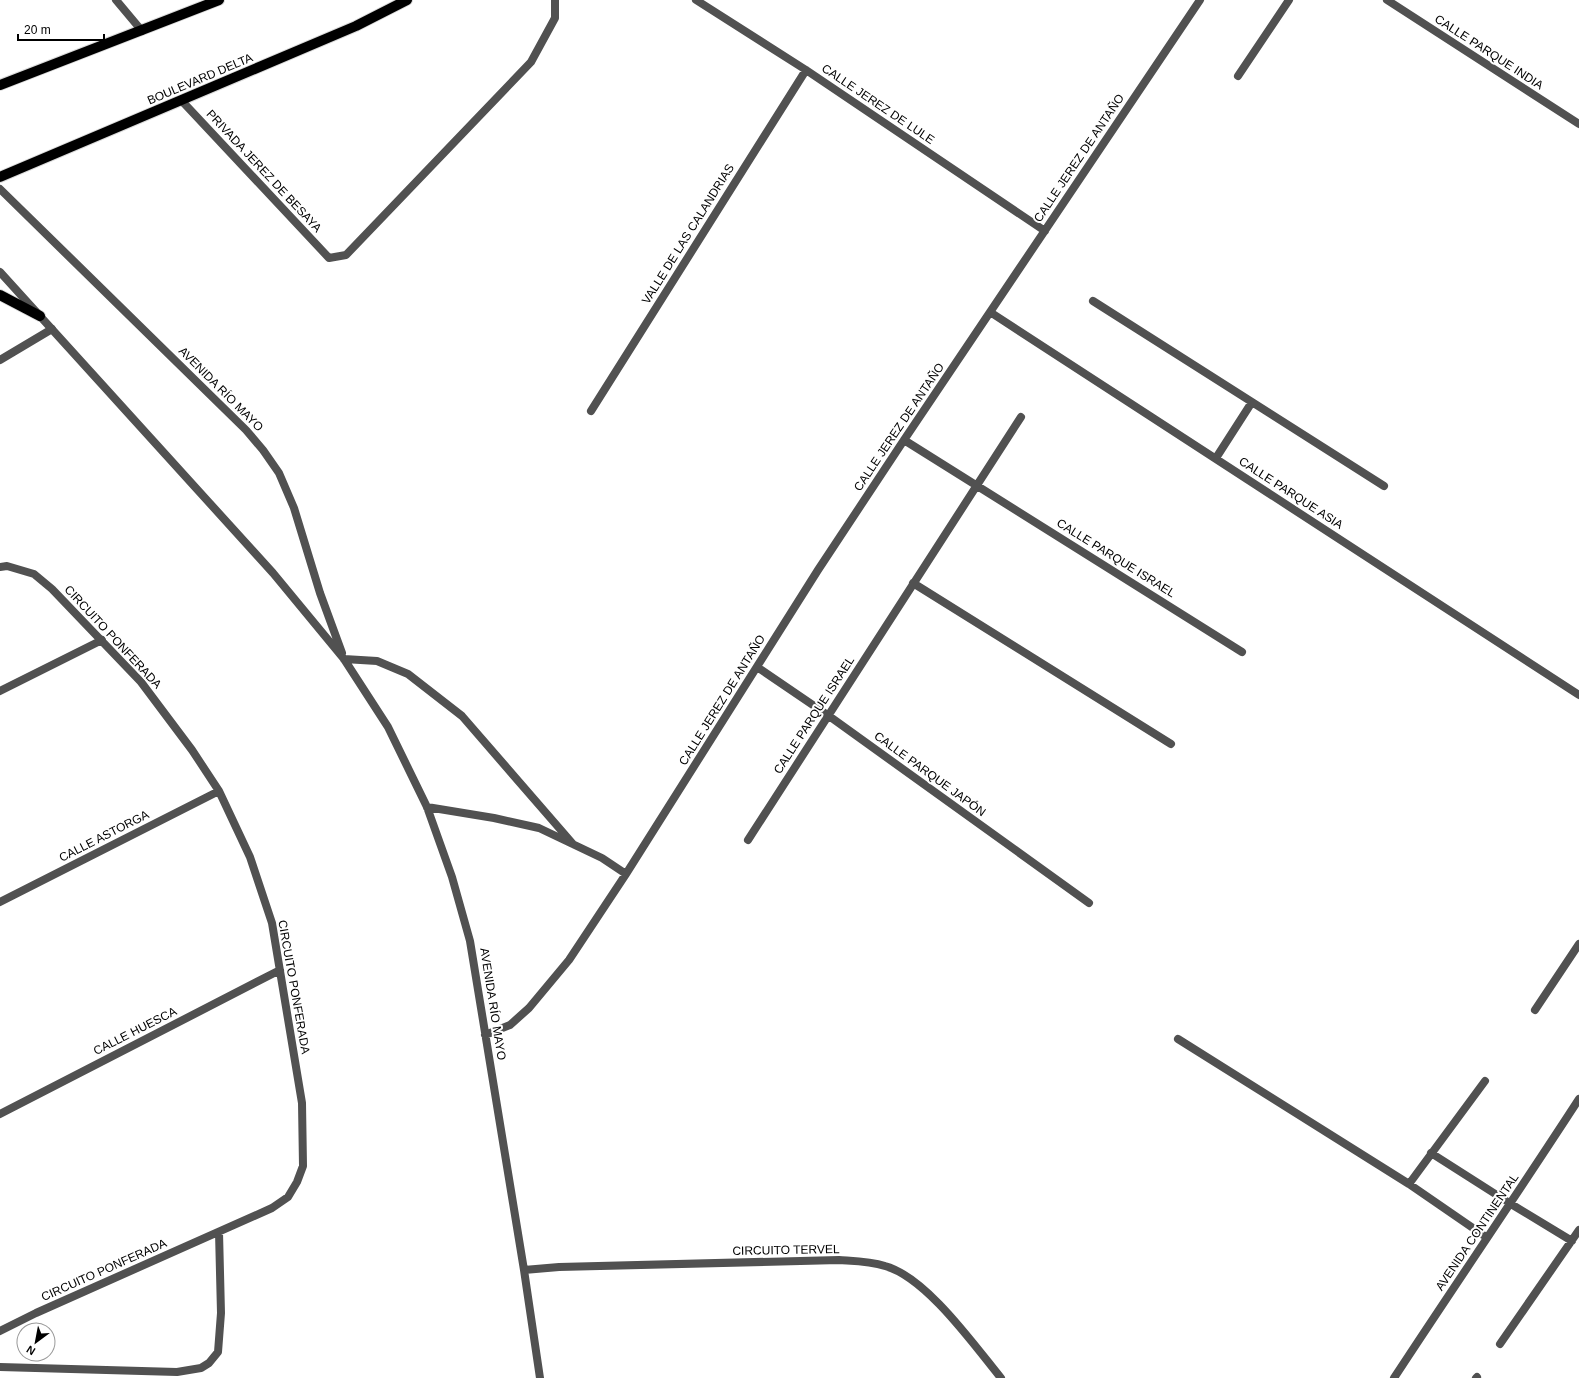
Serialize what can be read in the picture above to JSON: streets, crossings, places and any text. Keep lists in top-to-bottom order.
{
  "streets": {
    "main road": ["BOULEVARD DELTA"],
    "street": [
      "CALLE PARQUE INDIA",
      "CALLE JEREZ DE LULE",
      "CALLE JEREZ DE ANTAÑO",
      "PRIVADA JEREZ DE BESAYA",
      "VALLE DE LAS CALANDRIAS",
      "AVENIDA RÍO MAYO",
      "CALLE PARQUE ASIA",
      "CALLE PARQUE ISRAEL",
      "CIRCUITO PONFERADA",
      "CALLE PARQUE JAPÓN",
      "CALLE ASTORGA",
      "CALLE HUESCA",
      "AVENIDA CONTINENTAL",
      "CIRCUITO TERVEL"
    ]
  },
  "crossings": [
    ["BOULEVARD DELTA", "PRIVADA JEREZ DE BESAYA"],
    ["CALLE JEREZ DE LULE", "CALLE JEREZ DE ANTAÑO"],
    ["CALLE JEREZ DE LULE", "VALLE DE LAS CALANDRIAS"],
    ["CALLE JEREZ DE ANTAÑO", "AVENIDA RÍO MAYO"],
    ["CALLE JEREZ DE ANTAÑO", "CALLE PARQUE ASIA"],
    ["CALLE JEREZ DE ANTAÑO", "CALLE PARQUE ISRAEL"],
    ["CALLE JEREZ DE ANTAÑO", "CALLE PARQUE JAPÓN"],
    ["AVENIDA RÍO MAYO", "CIRCUITO TERVEL"],
    ["CALLE PARQUE ISRAEL", "CALLE PARQUE JAPÓN"],
    ["CIRCUITO PONFERADA", "CALLE ASTORGA"],
    ["CIRCUITO PONFERADA", "CALLE HUESCA"]
  ],
  "scale_bar": "20 m",
  "north": "bottom left"
}
